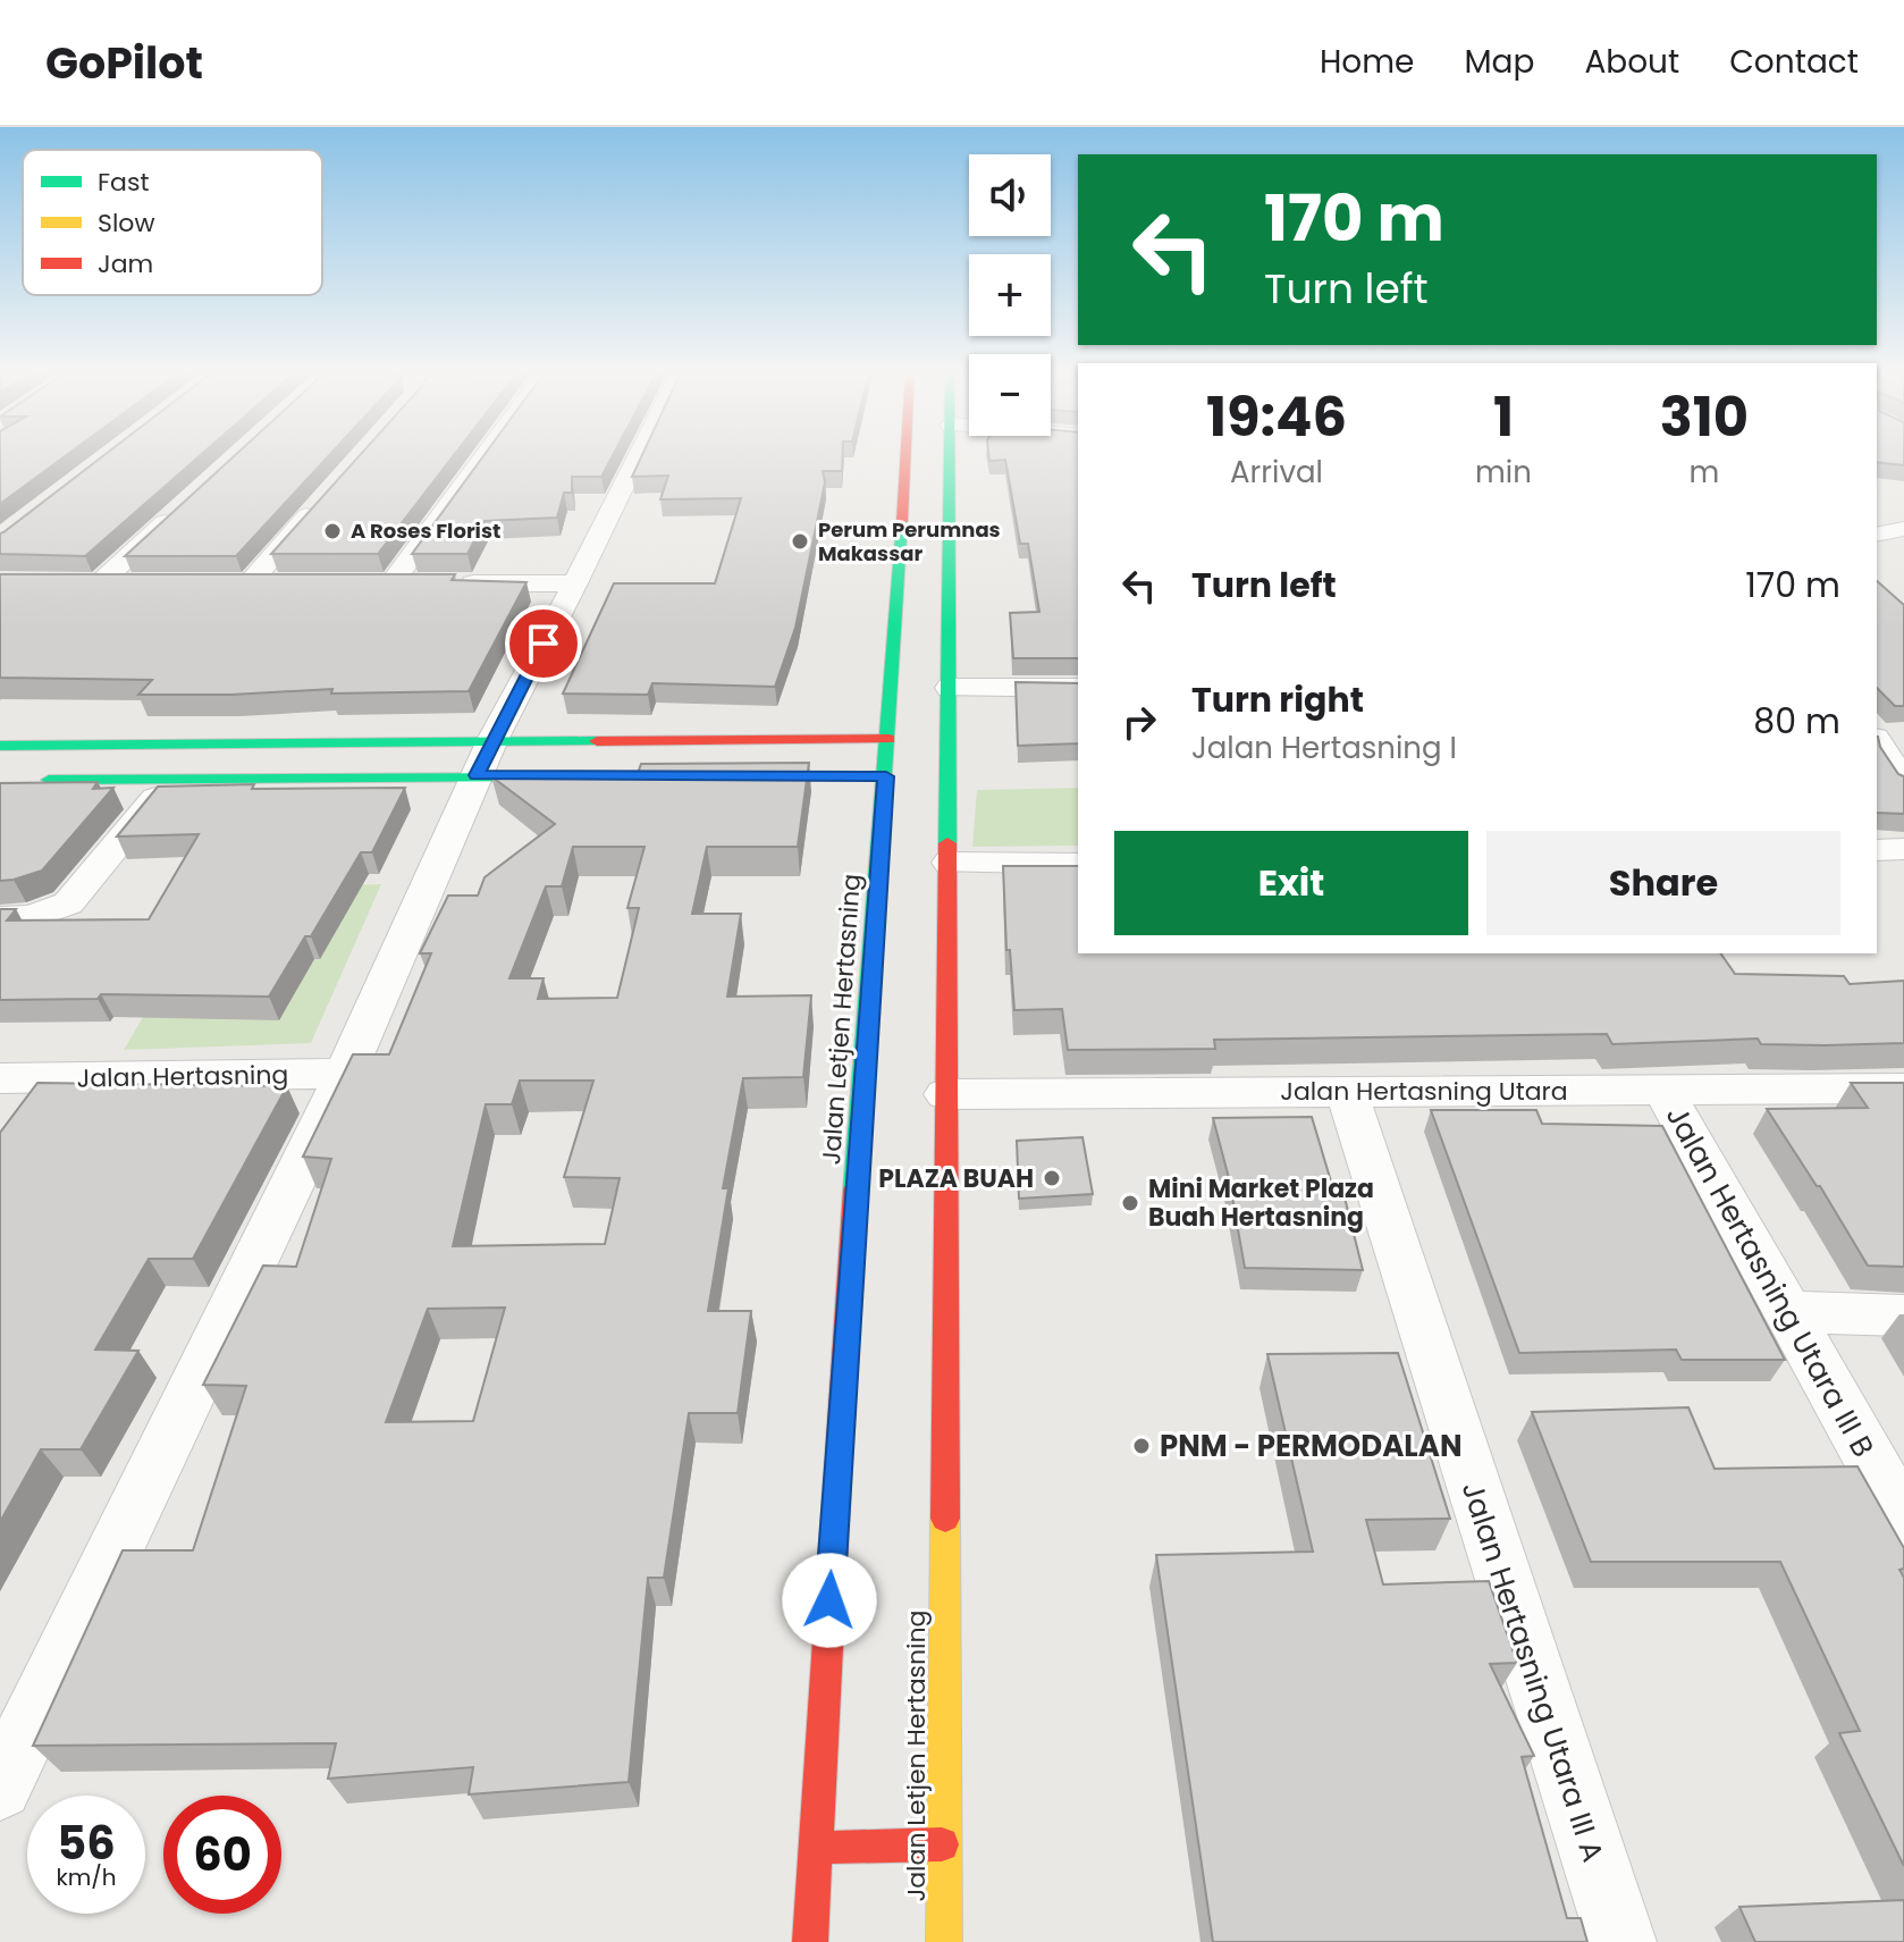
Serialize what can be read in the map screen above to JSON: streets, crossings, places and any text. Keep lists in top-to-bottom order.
{
  "streets": {
    "main road": ["Jalan Letjen Hertasning"],
    "street": [
      "Jalan Hertasning",
      "Jalan Hertasning Utara",
      "Jalan Hertasning Utara III B",
      "Jalan Hertasning Utara III A"
    ]
  },
  "crossings": [
    ["Jalan Letjen Hertasning", "Jalan Hertasning Utara"],
    ["Jalan Hertasning Utara", "Jalan Hertasning Utara III B"],
    ["Jalan Hertasning Utara", "Jalan Hertasning Utara III A"]
  ],
  "places": [
    "A Roses Florist",
    "Perum Perumnas Makassar",
    "PLAZA BUAH",
    "Mini Market Plaza Buah Hertasning",
    "PNM - PERMODALAN"
  ],
  "legend": ["Fast", "Slow", "Jam"],
  "page": {
    "header": "GoPilot",
    "nav": [
      "Home",
      "Map",
      "About",
      "Contact"
    ],
    "map_buttons": ["+", "−"],
    "turn": ["170 m", "Turn left"],
    "eta": [
      "19:46",
      "Arrival",
      "1",
      "min",
      "310",
      "m"
    ],
    "list": [
      {
        "name": "Turn left",
        "value": "170 m"
      },
      {
        "name": "Turn right",
        "note": "Jalan Hertasning I",
        "value": "80 m"
      }
    ],
    "buttons": ["Exit", "Share"],
    "speed": "56 km/h",
    "limit": "60"
  }
}
